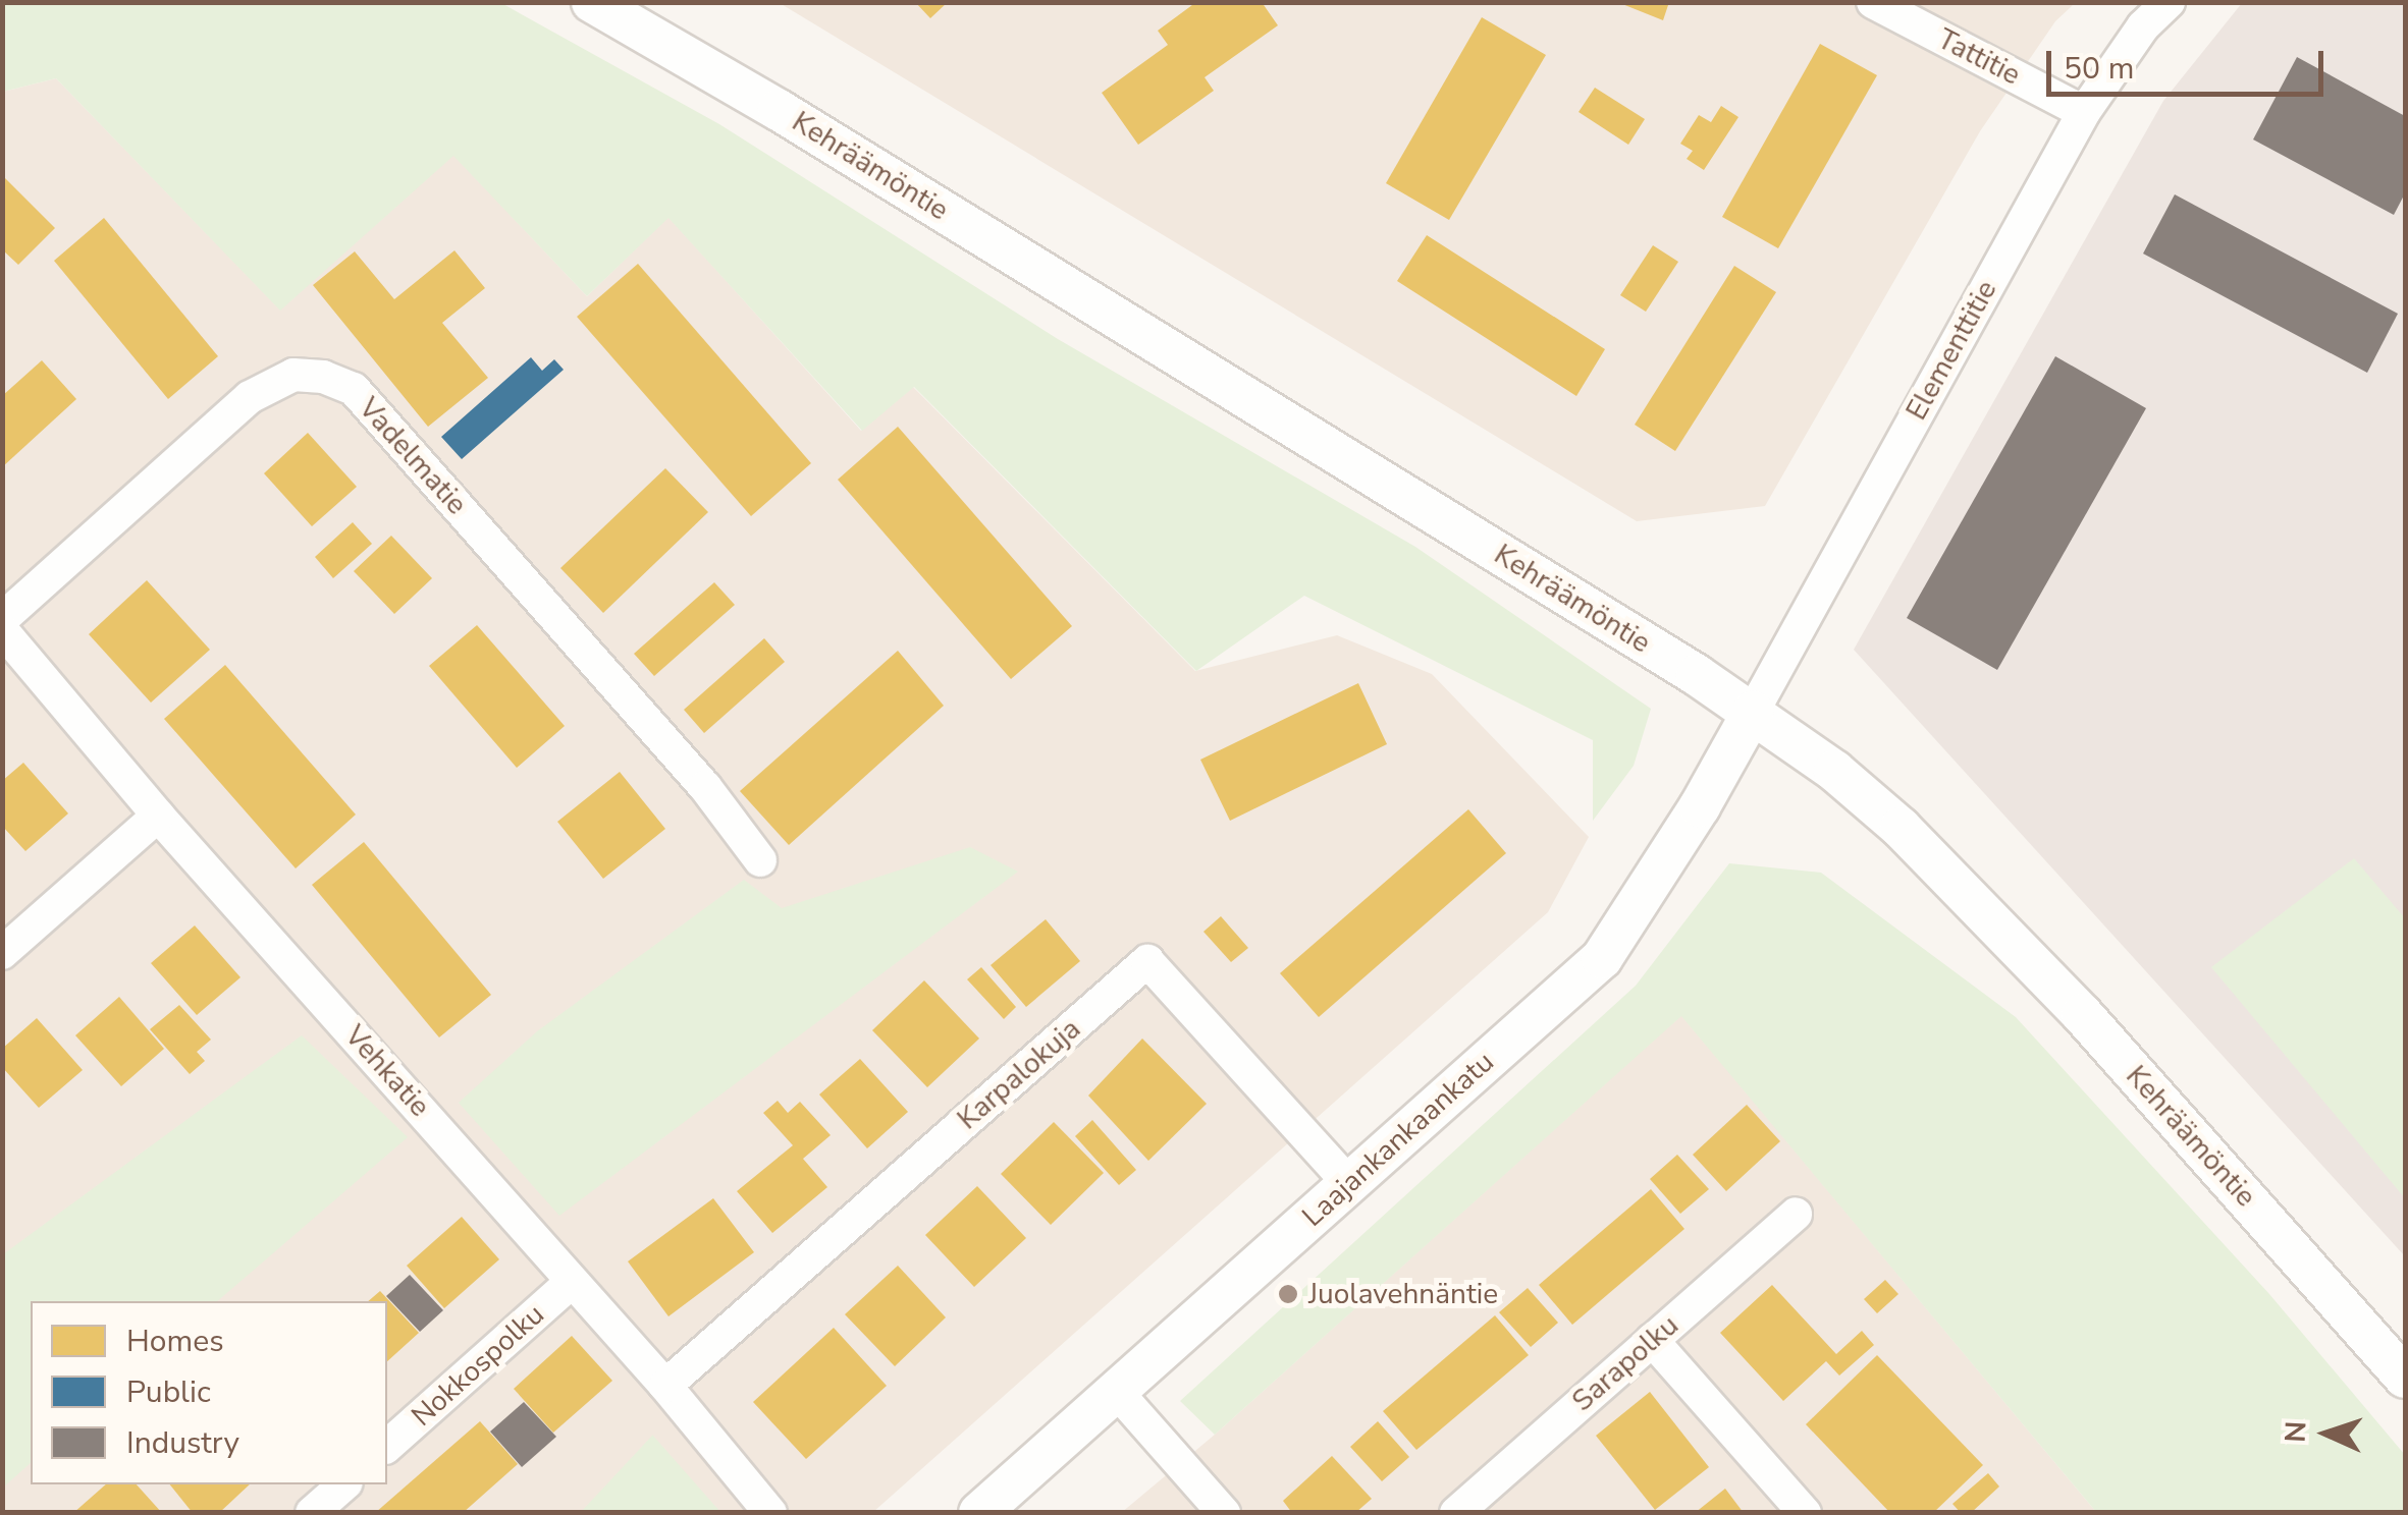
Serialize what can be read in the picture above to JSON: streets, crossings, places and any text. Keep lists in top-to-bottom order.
{
  "streets": {
    "street": [
      "Tattitie",
      "Kehräämöntie",
      "Elementtitie",
      "Vadelmatie",
      "Vehkatie",
      "Karpalokuja",
      "Laajankankaankatu",
      "Sarapolku",
      "Nokkospolku"
    ]
  },
  "crossings": [
    ["Tattitie", "Elementtitie"],
    ["Kehräämöntie", "Elementtitie"],
    ["Kehräämöntie", "Laajankankaankatu"],
    ["Elementtitie", "Laajankankaankatu"],
    ["Vehkatie", "Karpalokuja"],
    ["Vehkatie", "Nokkospolku"],
    ["Karpalokuja", "Laajankankaankatu"]
  ],
  "places": ["Juolavehnäntie"],
  "legend": ["Homes", "Public", "Industry"],
  "scale_bar": "50 m",
  "north": "left"
}
